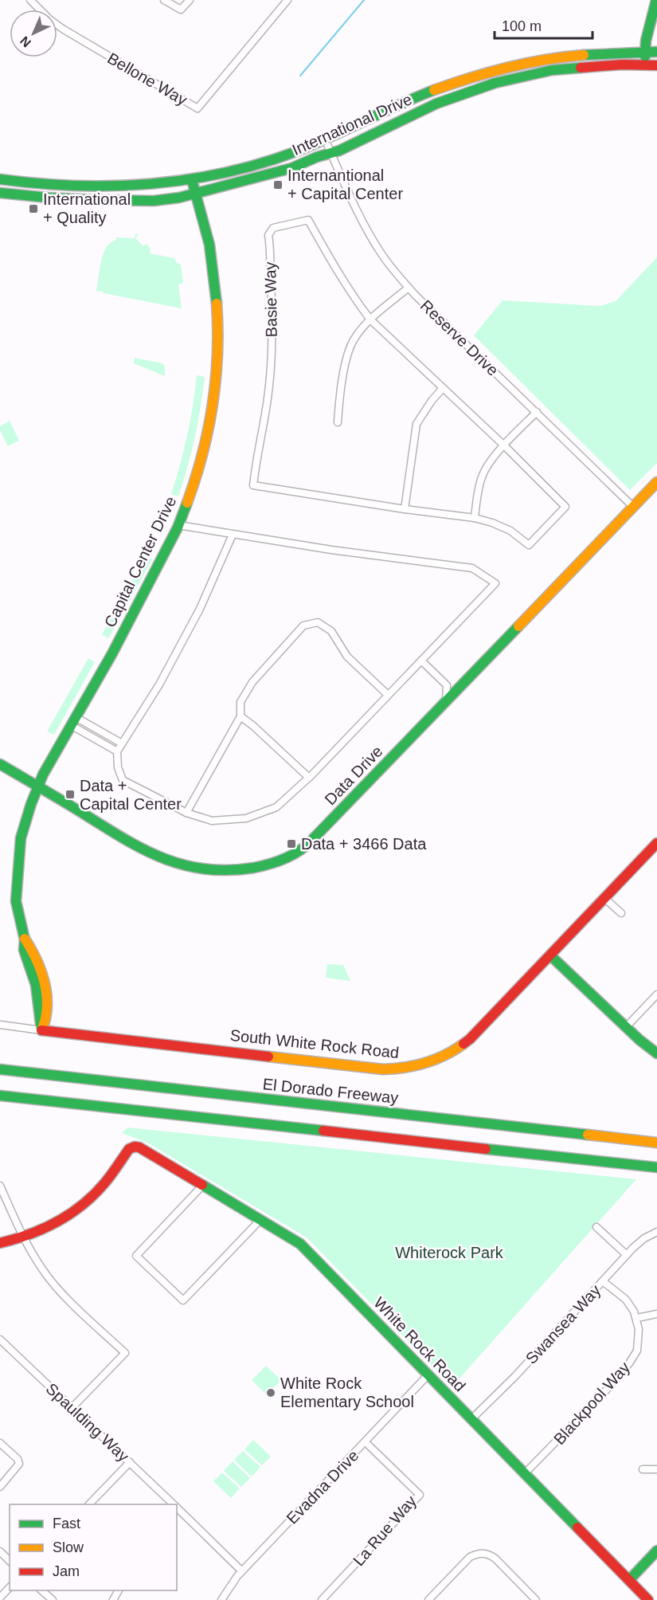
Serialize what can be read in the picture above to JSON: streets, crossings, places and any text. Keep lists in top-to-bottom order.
{
  "streets": {
    "main road": [
      "International Drive",
      "Capital Center Drive",
      "Data Drive",
      "South White Rock Road",
      "El Dorado Freeway",
      "White Rock Road"
    ],
    "street": [
      "Bellone Way",
      "Basie Way",
      "Reserve Drive",
      "Swansea Way",
      "Blackpool Way",
      "Spaulding Way",
      "Evadna Drive",
      "La Rue Way"
    ]
  },
  "crossings": [
    ["International Drive", "Reserve Drive"],
    ["International Drive", "Capital Center Drive"],
    ["Reserve Drive", "Data Drive"],
    ["Capital Center Drive", "Data Drive"],
    ["Capital Center Drive", "South White Rock Road"],
    ["Swansea Way", "White Rock Road"],
    ["White Rock Road", "Blackpool Way"],
    ["White Rock Road", "Evadna Drive"],
    ["Spaulding Way", "Evadna Drive"],
    ["Evadna Drive", "La Rue Way"]
  ],
  "parks": ["Whiterock Park"],
  "places": {
    "transit": [
      "Internantional + Capital Center",
      "International + Quality",
      "Data + Capital Center",
      "Data + 3466 Data"
    ],
    "other": ["White Rock Elementary School"]
  },
  "legend": ["Fast", "Slow", "Jam"],
  "scale_bar": "100 m",
  "north": "bottom left"
}
